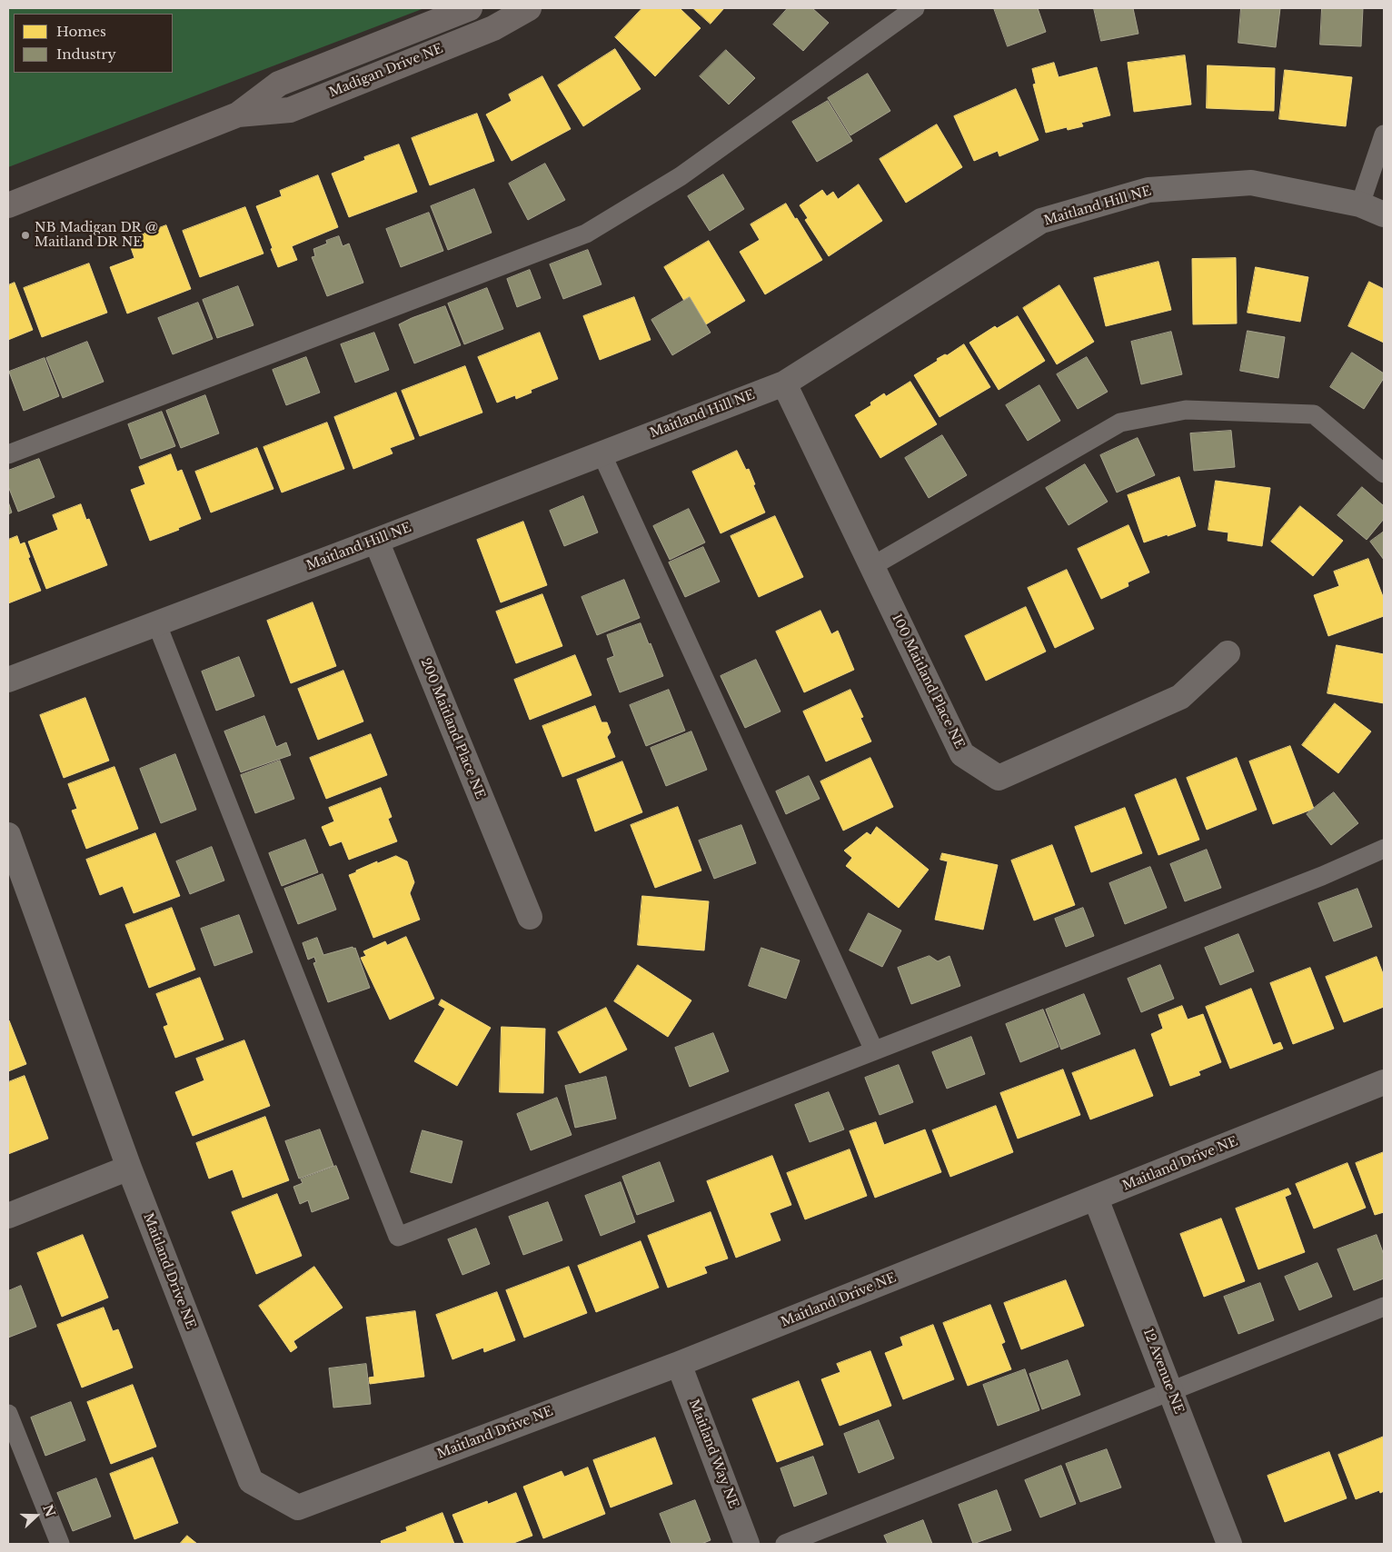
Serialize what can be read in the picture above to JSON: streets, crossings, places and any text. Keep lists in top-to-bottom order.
{
  "streets": {
    "street": [
      "Madigan Drive NE",
      "Maitland Hill NE",
      "100 Maitland Place NE",
      "200 Maitland Place NE",
      "Maitland Drive NE",
      "12 Avenue NE",
      "Maitland Way NE"
    ]
  },
  "crossings": [
    ["Maitland Hill NE", "100 Maitland Place NE"],
    ["Maitland Hill NE", "200 Maitland Place NE"],
    ["Maitland Drive NE", "12 Avenue NE"],
    ["Maitland Drive NE", "Maitland Way NE"]
  ],
  "places": ["NB Madigan DR @ Maitland DR NE"],
  "legend": ["Homes", "Industry"],
  "north": "right"
}
